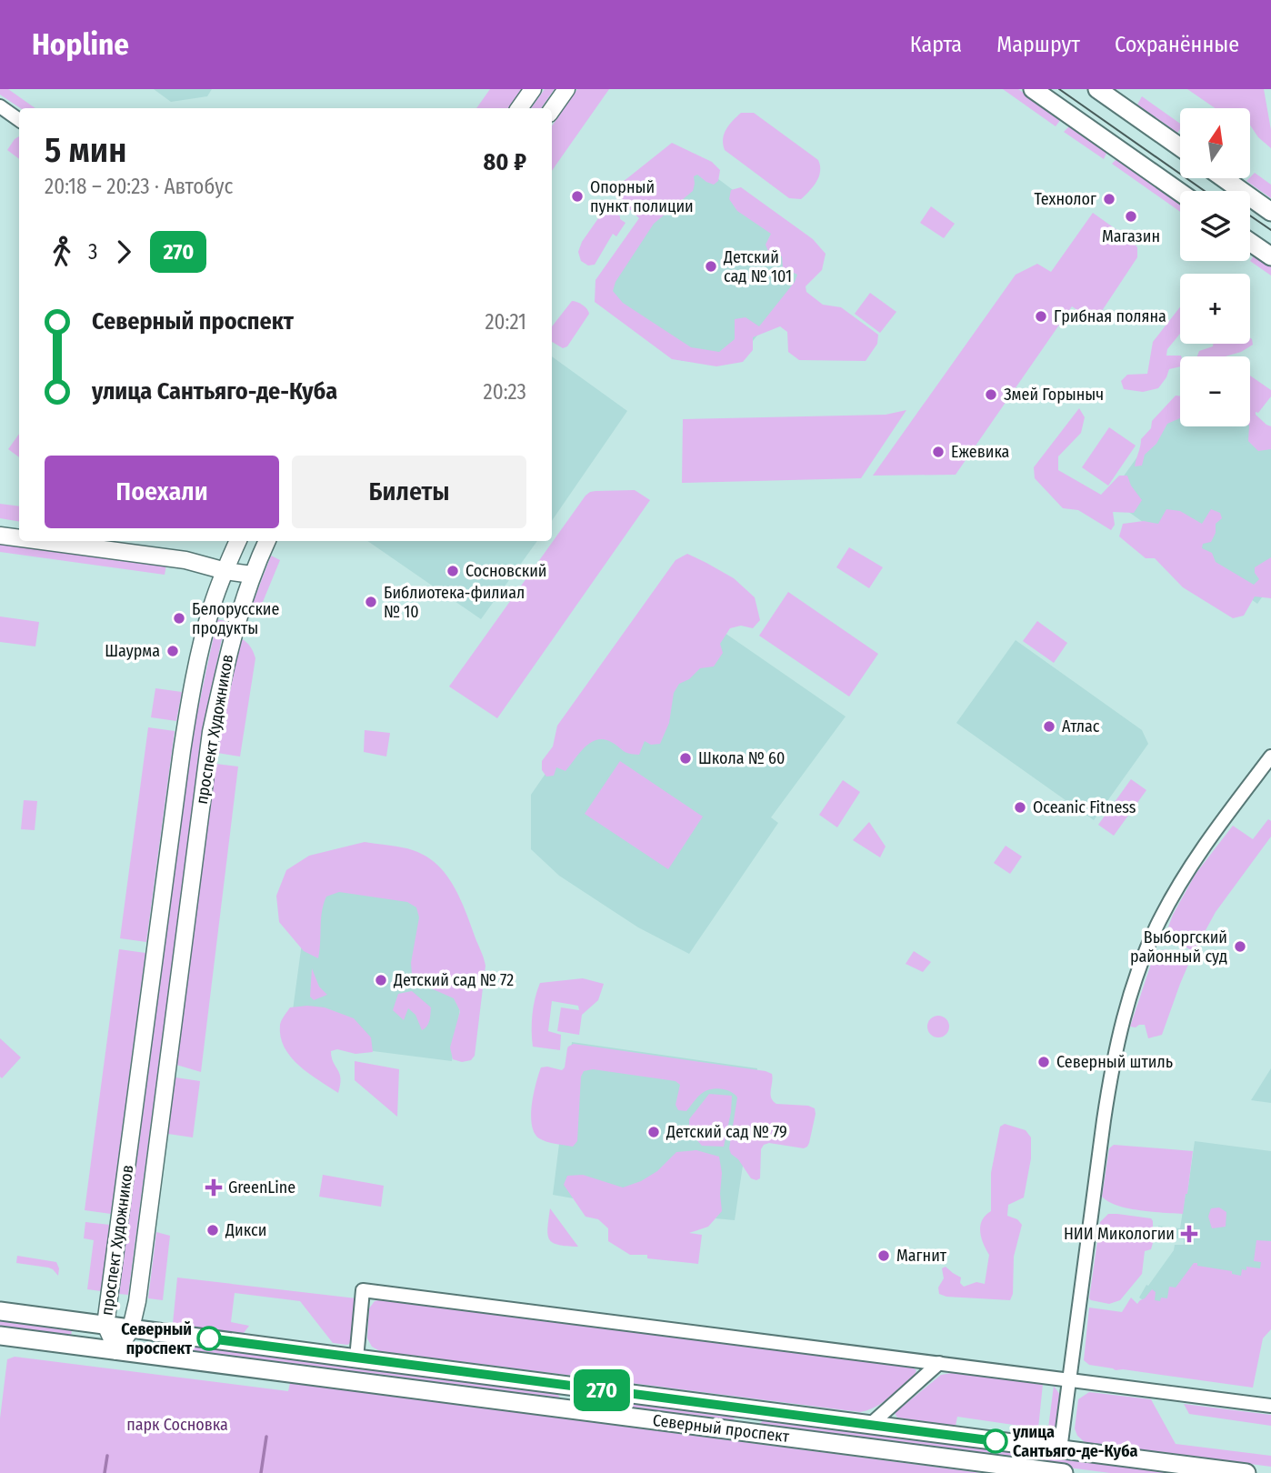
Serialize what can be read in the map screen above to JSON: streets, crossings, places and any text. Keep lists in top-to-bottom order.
{
  "streets": {
    "main road": ["Северный проспект"],
    "street": ["проспект Художников"]
  },
  "crossings": [
    ["проспект Художников", "Северный проспект"]
  ],
  "parks": ["парк Сосновка"],
  "places": {
    "other": [
      "Опорный пункт полиции",
      "Технолог",
      "Магазин",
      "Детский сад № 101",
      "Грибная поляна",
      "Змей Горыныч",
      "Ежевика",
      "Сосновский",
      "Библиотека-филиал № 10",
      "Белорусские продукты",
      "Шаурма",
      "Атлас",
      "Школа № 60",
      "Oceanic Fitness",
      "Выборгский районный суд",
      "Детский сад № 72",
      "Северный штиль",
      "Детский сад № 79",
      "Дикси",
      "Магнит",
      "Северный проспект",
      "улица Сантьяго-де-Куба"
    ],
    "health": ["GreenLine", "НИИ Микологии"]
  },
  "lines": ["bus line 270"],
  "north": "top",
  "page": {
    "header": "Hopline",
    "nav": ["Карта", "Маршрут", "Сохранённые"],
    "on_map": "270",
    "map_buttons": ["+", "−"],
    "heading": ["5 мин", "20:18 – 20:23 · Автобус", "80 ₽"],
    "legs": ["3", "270"],
    "list": [
      {
        "name": "Северный проспект",
        "value": "20:21"
      },
      {
        "name": "улица Сантьяго-де-Куба",
        "value": "20:23"
      }
    ],
    "buttons": ["Поехали", "Билеты"]
  }
}
